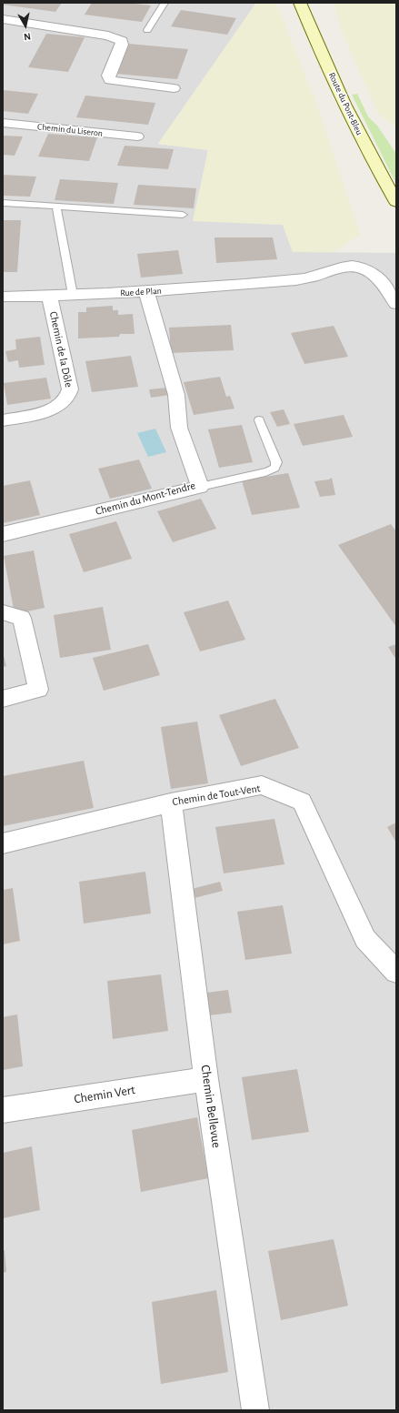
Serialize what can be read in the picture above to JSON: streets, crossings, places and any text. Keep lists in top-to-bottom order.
{
  "streets": {
    "main road": ["Route du Pont-Bleu"],
    "street": [
      "Chemin du Liseron",
      "Rue de Plan",
      "Chemin de la Dôle",
      "Chemin du Mont-Tendre",
      "Chemin de Tout-Vent",
      "Chemin Vert",
      "Chemin Bellevue"
    ]
  },
  "crossings": [
    ["Rue de Plan", "Chemin de la Dôle"],
    ["Rue de Plan", "Chemin du Mont-Tendre"],
    ["Chemin de Tout-Vent", "Chemin Bellevue"],
    ["Chemin Vert", "Chemin Bellevue"]
  ],
  "north": "bottom"
}
